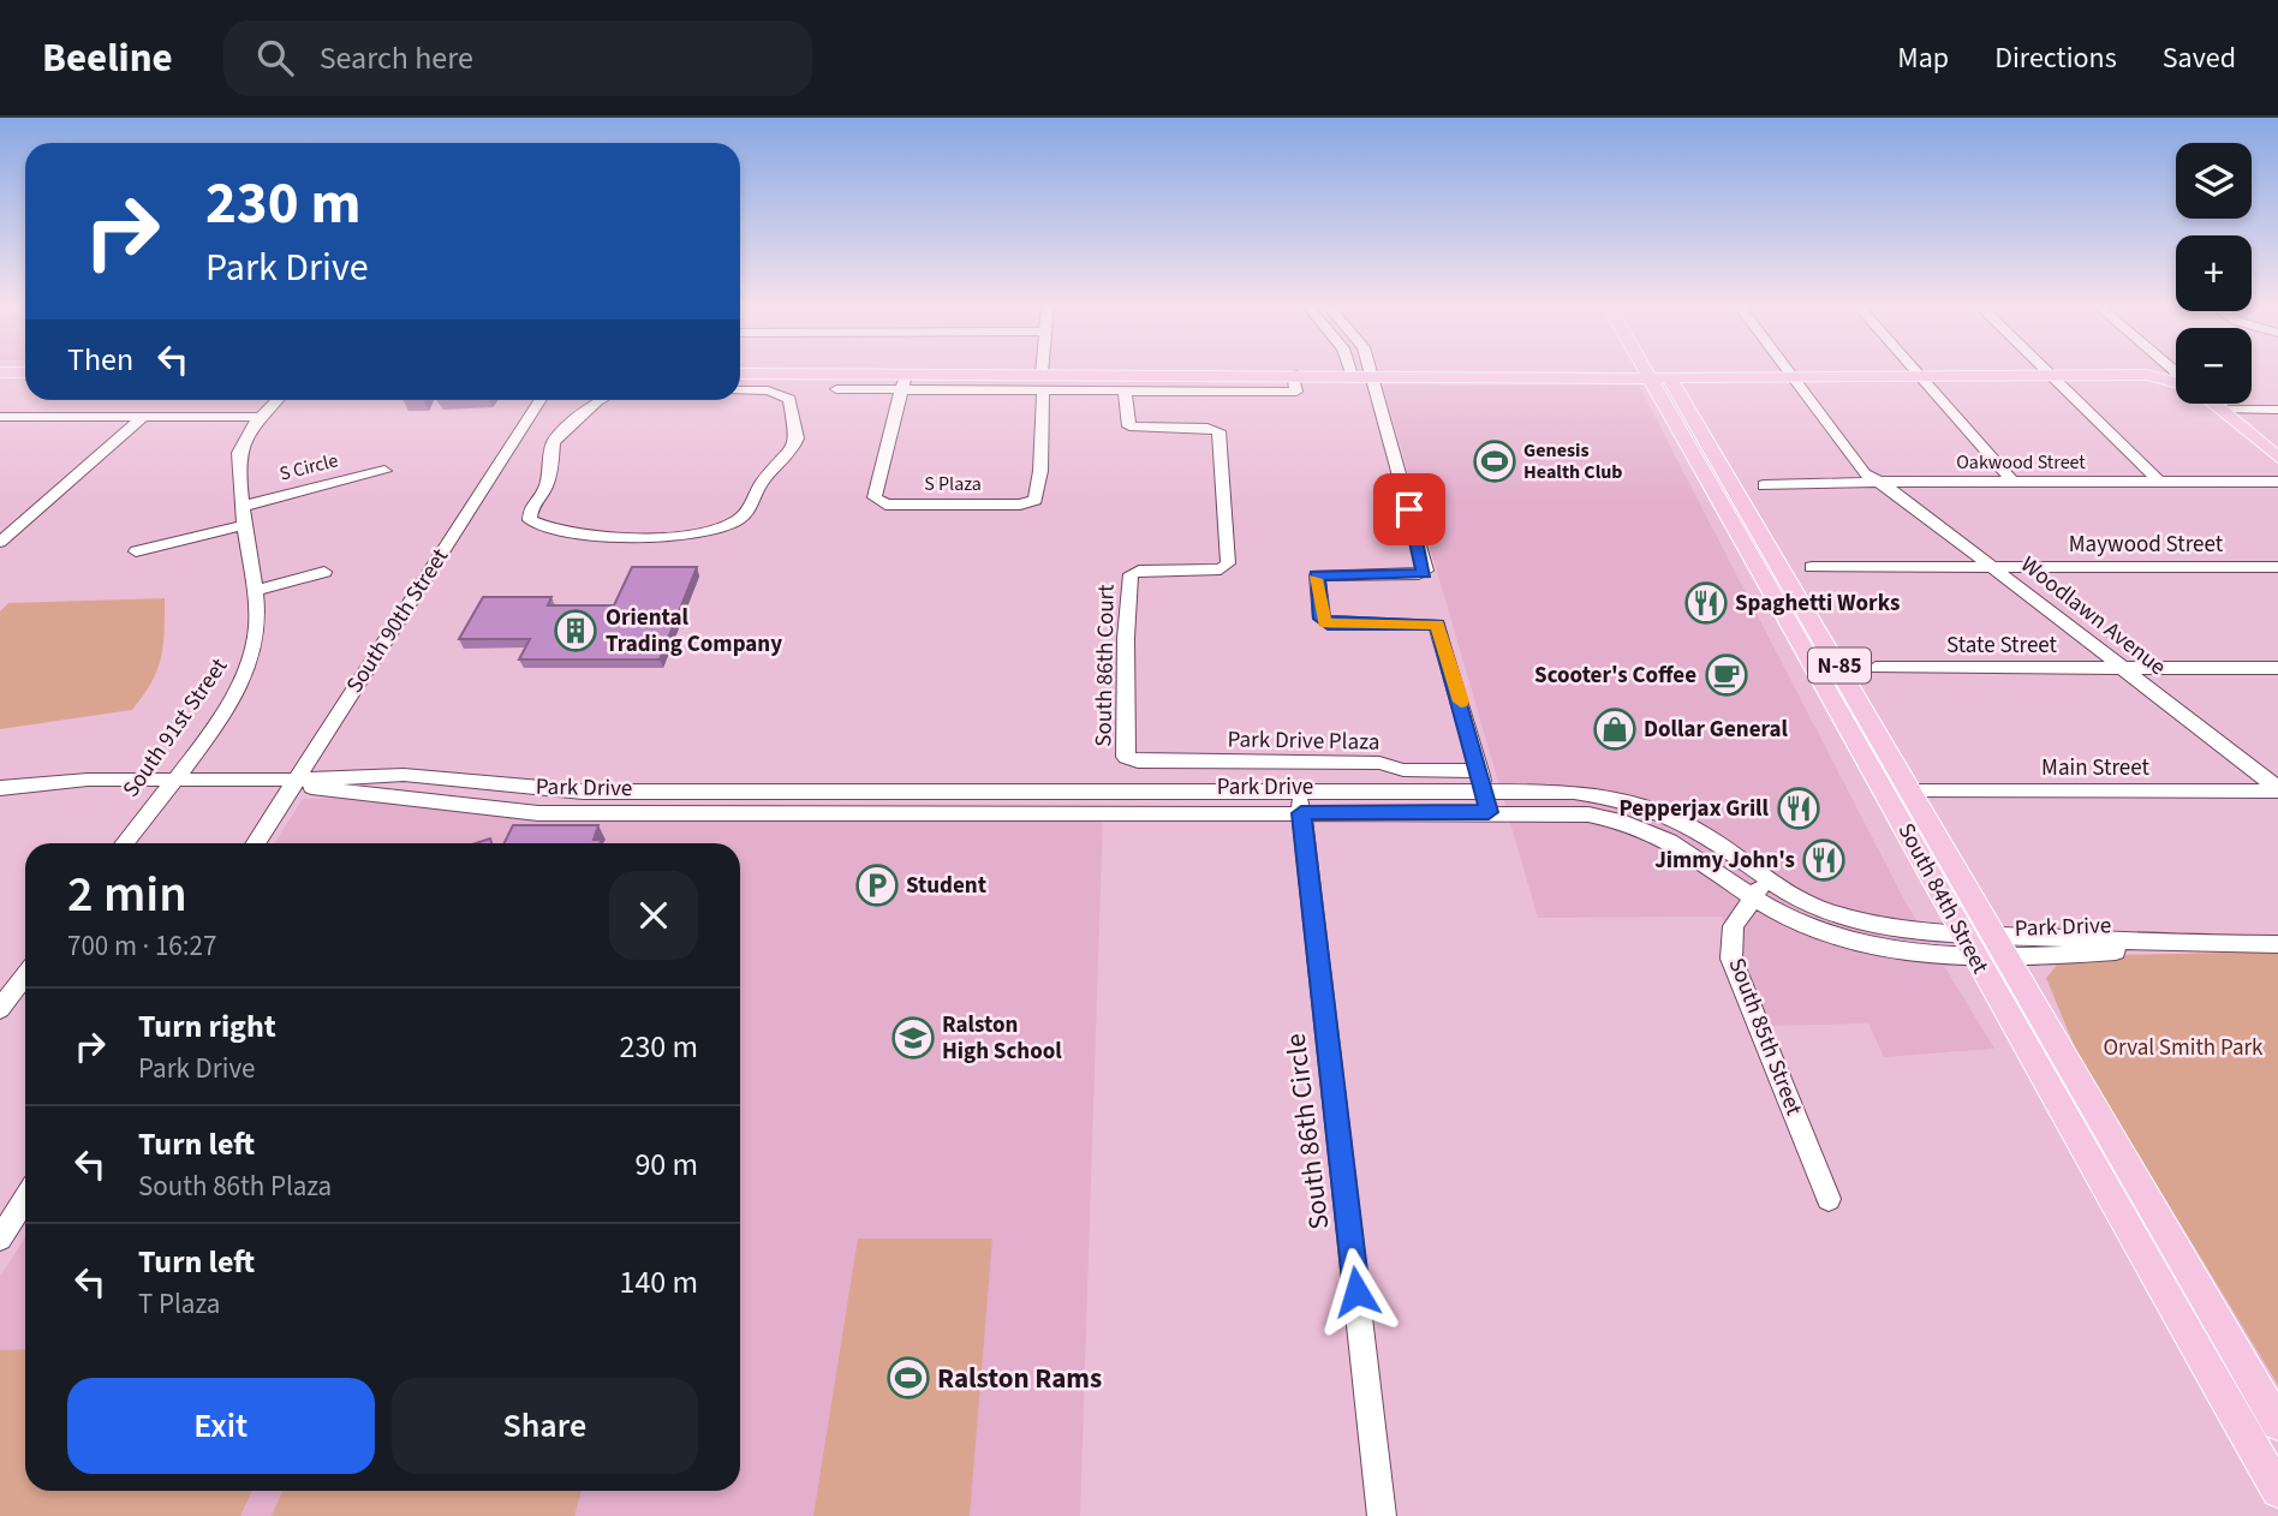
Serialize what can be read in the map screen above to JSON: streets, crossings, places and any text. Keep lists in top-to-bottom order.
{
  "streets": {
    "main road": ["N-85", "South 84th Street"],
    "street": [
      "Oakwood Street",
      "S Circle",
      "S Plaza",
      "Maywood Street",
      "Woodlawn Avenue",
      "South 90th Street",
      "State Street",
      "South 86th Court",
      "South 91st Street",
      "Park Drive Plaza",
      "Main Street",
      "Park Drive",
      "South 85th Street",
      "South 86th Circle"
    ]
  },
  "crossings": [
    ["Oakwood Street", "Woodlawn Avenue"],
    ["S Circle", "South 91st Street"],
    ["Maywood Street", "Woodlawn Avenue"],
    ["Woodlawn Avenue", "State Street"],
    ["Woodlawn Avenue", "Main Street"],
    ["South 90th Street", "Park Drive"],
    ["South 86th Court", "Park Drive Plaza"],
    ["South 91st Street", "Park Drive"],
    ["Park Drive Plaza", "Park Drive"],
    ["Main Street", "South 84th Street"],
    ["Park Drive", "South 84th Street"],
    ["Park Drive", "South 85th Street"],
    ["Park Drive", "South 86th Circle"]
  ],
  "parks": ["Orval Smith Park"],
  "places": {
    "sports": ["Genesis Health Club", "Ralston Rams"],
    "restaurant": ["Spaghetti Works", "Pepperjax Grill", "Jimmy John's"],
    "building": ["Oriental Trading Company"],
    "cafe": ["Scooter's Coffee"],
    "shop": ["Dollar General"],
    "parking": ["Student"],
    "school or university": ["Ralston High School"]
  },
  "page": {
    "header": "Beeline",
    "search": "Search here",
    "nav": ["Map", "Directions", "Saved"],
    "map_buttons": ["+", "−"],
    "turn": ["230 m", "Park Drive"],
    "then": "Then",
    "heading": ["2 min", "700 m · 16:27"],
    "list": [
      {
        "name": "Turn right",
        "note": "Park Drive",
        "value": "230 m"
      },
      {
        "name": "Turn left",
        "note": "South 86th Plaza",
        "value": "90 m"
      },
      {
        "name": "Turn left",
        "note": "T Plaza",
        "value": "140 m"
      }
    ],
    "buttons": ["Exit", "Share"]
  }
}
